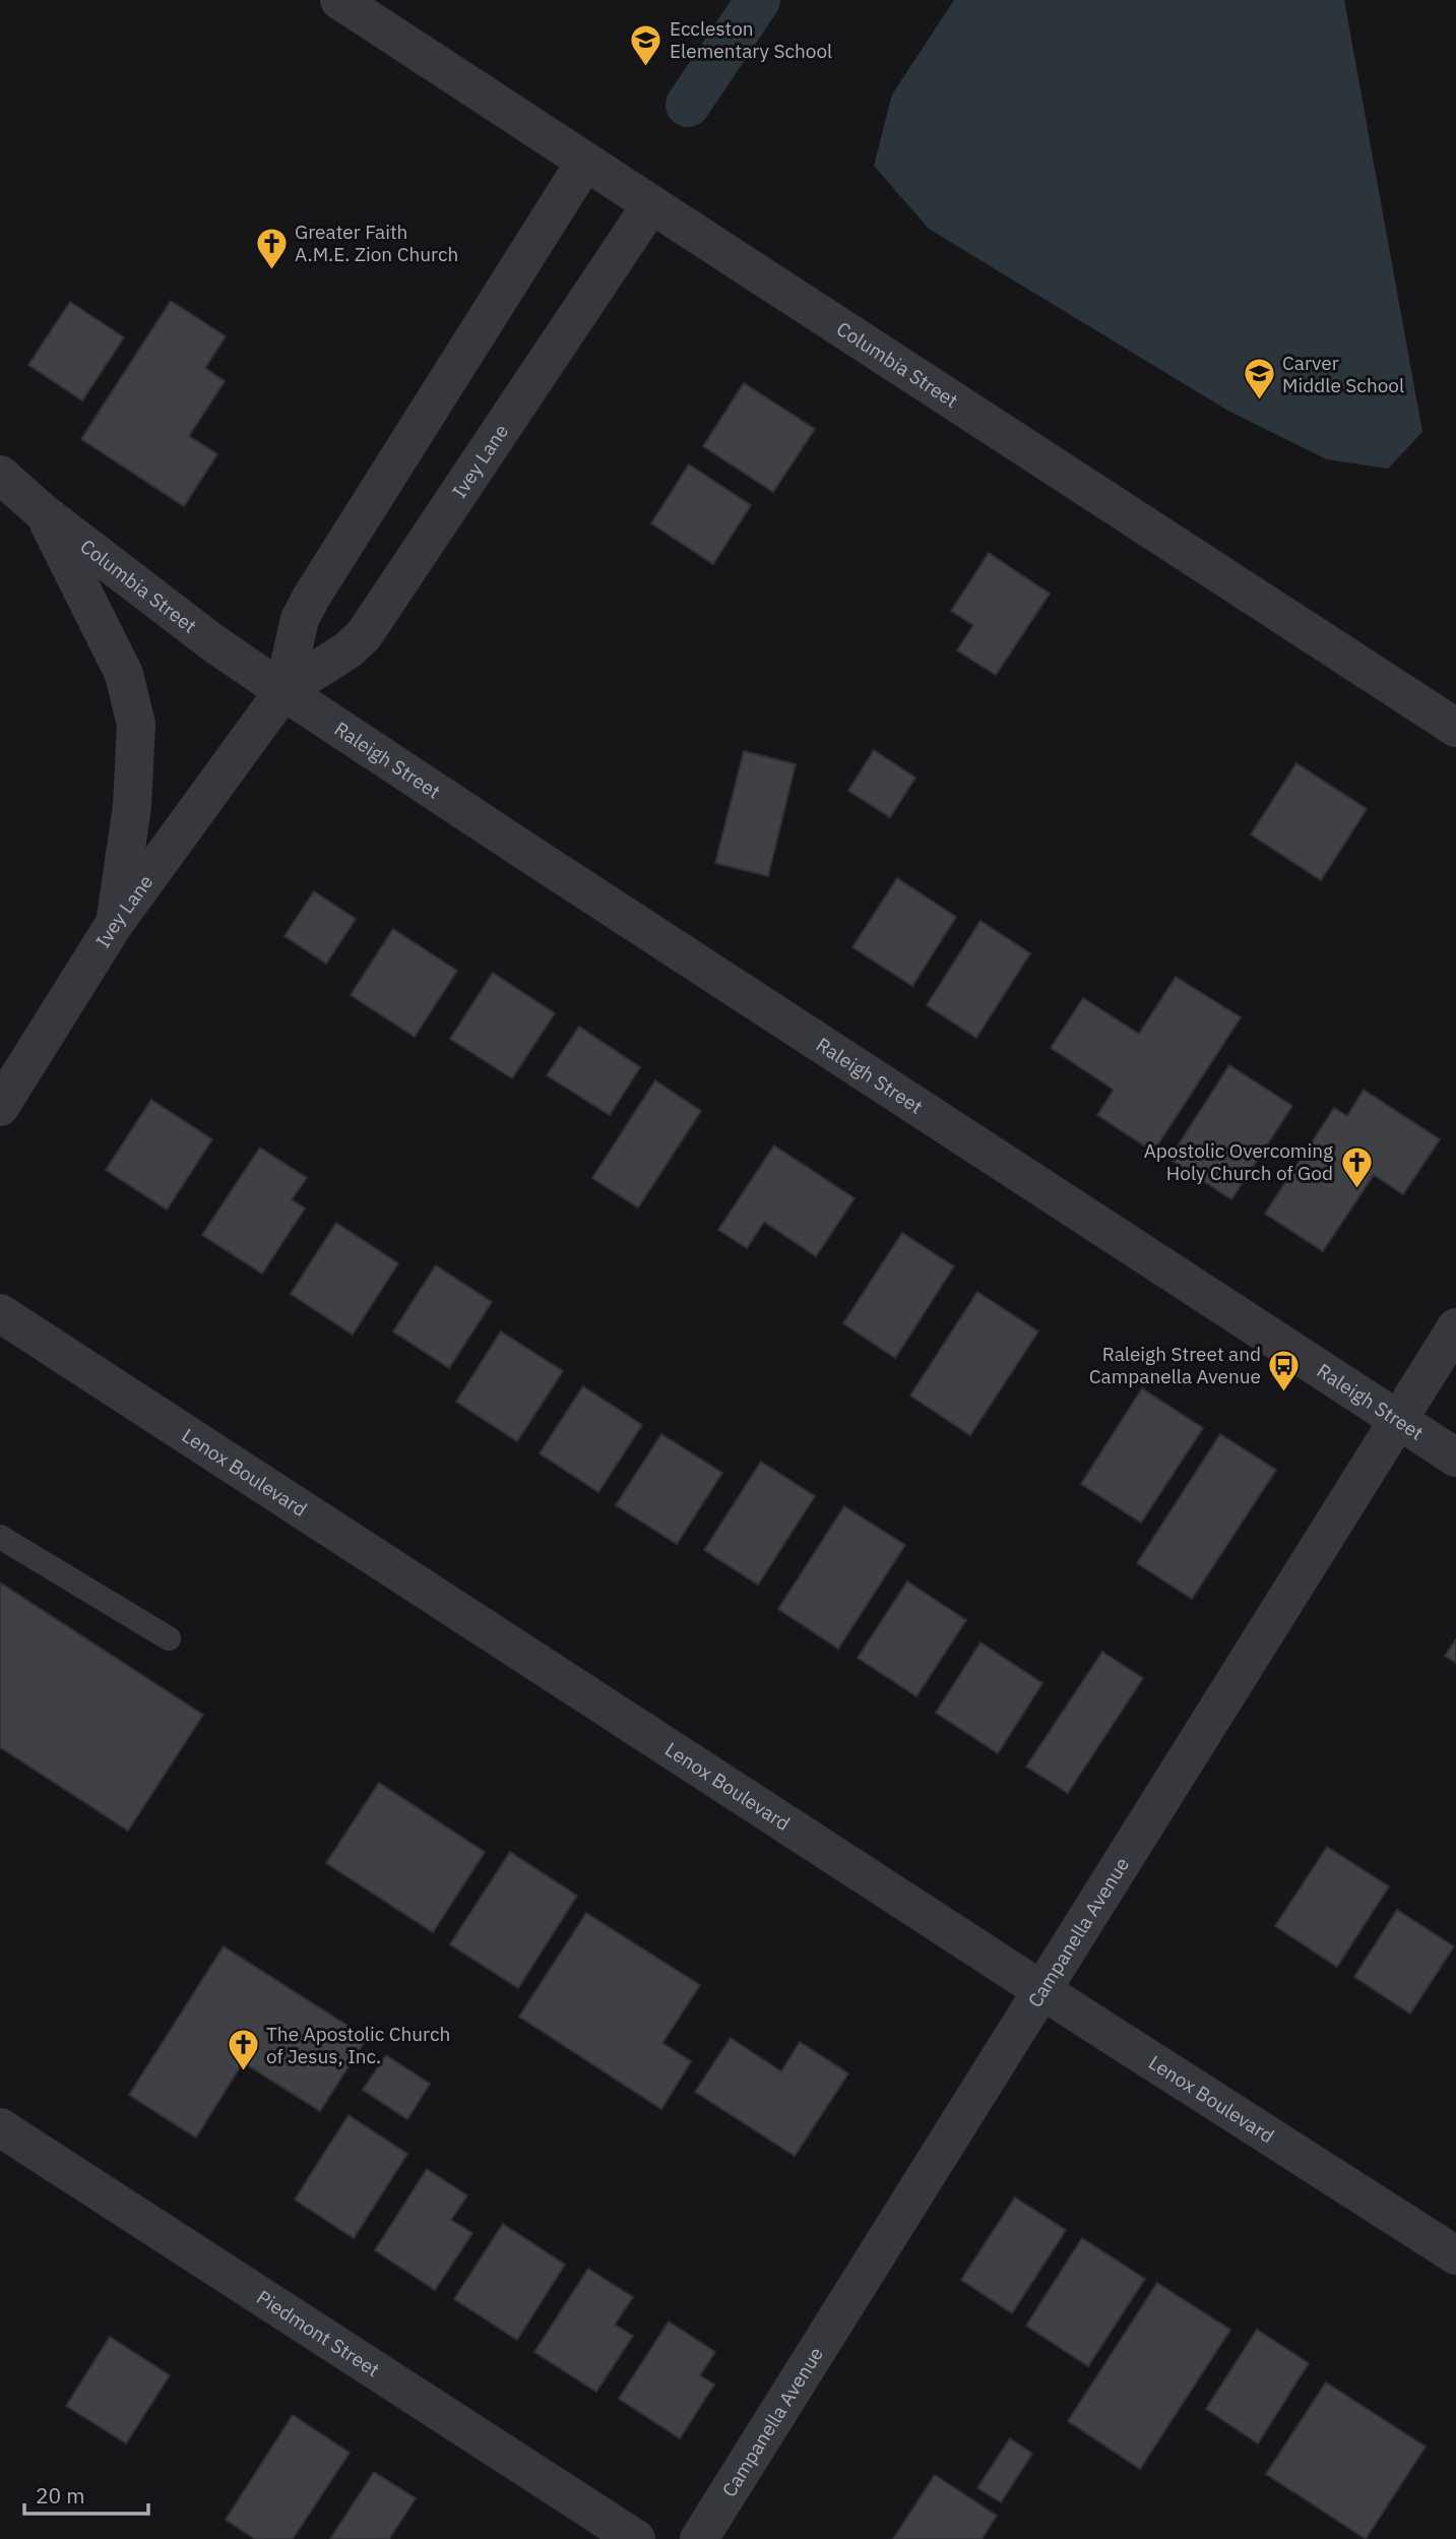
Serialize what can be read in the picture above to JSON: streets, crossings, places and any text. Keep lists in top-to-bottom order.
{
  "streets": {
    "street": [
      "Columbia Street",
      "Ivey Lane",
      "Raleigh Street",
      "Lenox Boulevard",
      "Campanella Avenue",
      "Piedmont Street"
    ]
  },
  "crossings": [
    ["Columbia Street", "Ivey Lane"],
    ["Columbia Street", "Raleigh Street"],
    ["Ivey Lane", "Raleigh Street"],
    ["Raleigh Street", "Campanella Avenue"],
    ["Lenox Boulevard", "Campanella Avenue"]
  ],
  "places": {
    "school or university": ["Eccleston Elementary School", "Carver Middle School"],
    "church": ["Greater Faith A.M.E. Zion Church", "Apostolic Overcoming Holy Church of God", "The Apostolic Church of Jesus, Inc."],
    "bus stop": ["Raleigh Street and Campanella Avenue"]
  },
  "scale_bar": "20 m"
}
